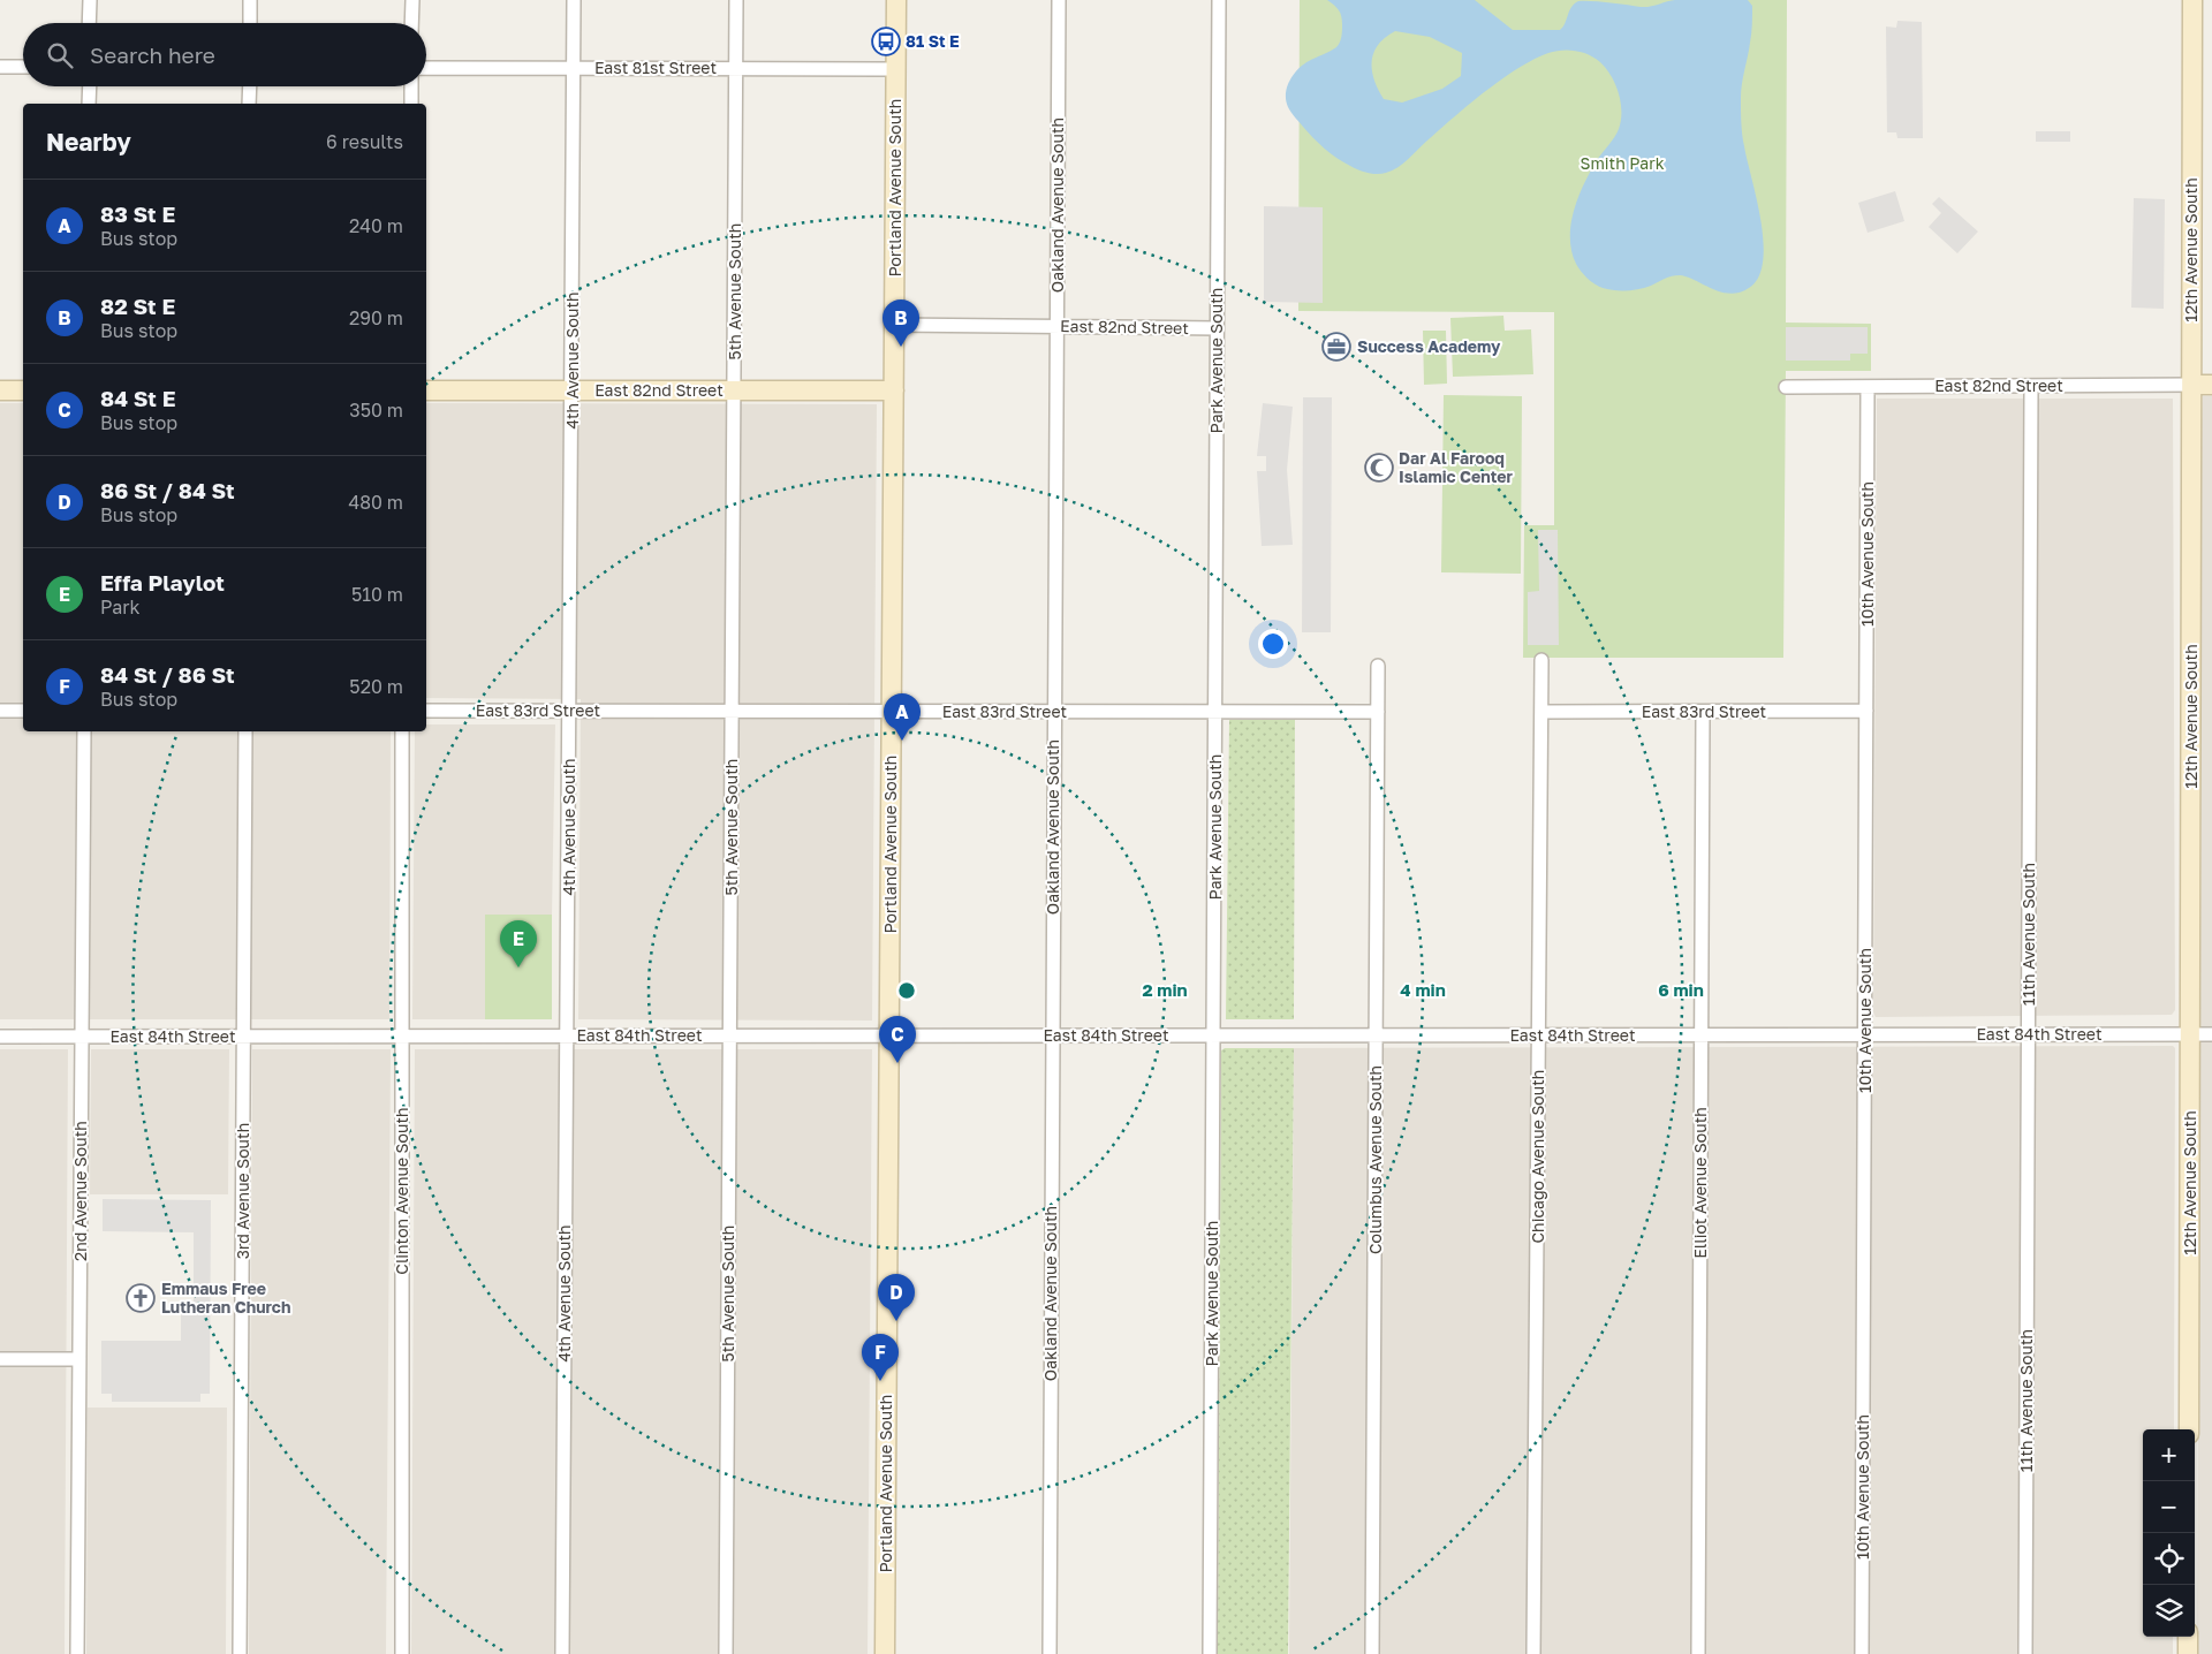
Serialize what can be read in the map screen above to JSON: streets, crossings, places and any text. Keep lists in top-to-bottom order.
{
  "streets": {
    "street": [
      "East 81st Street",
      "Portland Avenue South",
      "Oakland Avenue South",
      "12th Avenue South",
      "5th Avenue South",
      "East 82nd Street",
      "4th Avenue South",
      "Park Avenue South",
      "10th Avenue South",
      "East 83rd Street",
      "11th Avenue South",
      "East 84th Street",
      "Chicago Avenue South",
      "Columbus Avenue South",
      "Elliot Avenue South",
      "2nd Avenue South",
      "3rd Avenue South",
      "Clinton Avenue South"
    ]
  },
  "crossings": [
    ["East 81st Street", "Portland Avenue South"],
    ["East 81st Street", "5th Avenue South"],
    ["East 81st Street", "4th Avenue South"],
    ["Portland Avenue South", "East 82nd Street"],
    ["Portland Avenue South", "East 83rd Street"],
    ["Portland Avenue South", "East 84th Street"],
    ["Oakland Avenue South", "East 82nd Street"],
    ["Oakland Avenue South", "East 83rd Street"],
    ["Oakland Avenue South", "East 84th Street"],
    ["12th Avenue South", "East 82nd Street"],
    ["12th Avenue South", "East 84th Street"],
    ["5th Avenue South", "East 82nd Street"],
    ["5th Avenue South", "East 83rd Street"],
    ["5th Avenue South", "East 84th Street"],
    ["East 82nd Street", "4th Avenue South"],
    ["East 82nd Street", "Park Avenue South"],
    ["East 82nd Street", "10th Avenue South"],
    ["East 82nd Street", "11th Avenue South"],
    ["4th Avenue South", "East 83rd Street"],
    ["4th Avenue South", "East 84th Street"],
    ["Park Avenue South", "East 83rd Street"],
    ["Park Avenue South", "East 84th Street"],
    ["10th Avenue South", "East 83rd Street"],
    ["10th Avenue South", "East 84th Street"],
    ["East 83rd Street", "Chicago Avenue South"],
    ["East 83rd Street", "Columbus Avenue South"],
    ["East 83rd Street", "Elliot Avenue South"],
    ["11th Avenue South", "East 84th Street"],
    ["East 84th Street", "Chicago Avenue South"],
    ["East 84th Street", "Columbus Avenue South"],
    ["East 84th Street", "Elliot Avenue South"],
    ["East 84th Street", "2nd Avenue South"],
    ["East 84th Street", "3rd Avenue South"],
    ["East 84th Street", "Clinton Avenue South"]
  ],
  "parks": ["Smith Park"],
  "places": {
    "bus stop": ["81 St E"],
    "office": ["Success Academy"],
    "mosque": ["Dar Al Farooq Islamic Center"],
    "church": ["Emmaus Free Lutheran Church"]
  },
  "page": {
    "search": "Search here",
    "heading": ["Nearby", "6 results"],
    "list": [
      {
        "mark": "A",
        "name": "83 St E",
        "note": "Bus stop",
        "value": "240 m"
      },
      {
        "mark": "B",
        "name": "82 St E",
        "note": "Bus stop",
        "value": "290 m"
      },
      {
        "mark": "C",
        "name": "84 St E",
        "note": "Bus stop",
        "value": "350 m"
      },
      {
        "mark": "D",
        "name": "86 St / 84 St",
        "note": "Bus stop",
        "value": "480 m"
      },
      {
        "mark": "E",
        "name": "Effa Playlot",
        "note": "Park",
        "value": "510 m"
      },
      {
        "mark": "F",
        "name": "84 St / 86 St",
        "note": "Bus stop",
        "value": "520 m"
      }
    ],
    "pins": [
      "B",
      "A",
      "E",
      "C",
      "D",
      "F"
    ],
    "map_buttons": ["+", "−"]
  },
  "rings": ["2 min", "4 min", "6 min"]
}
